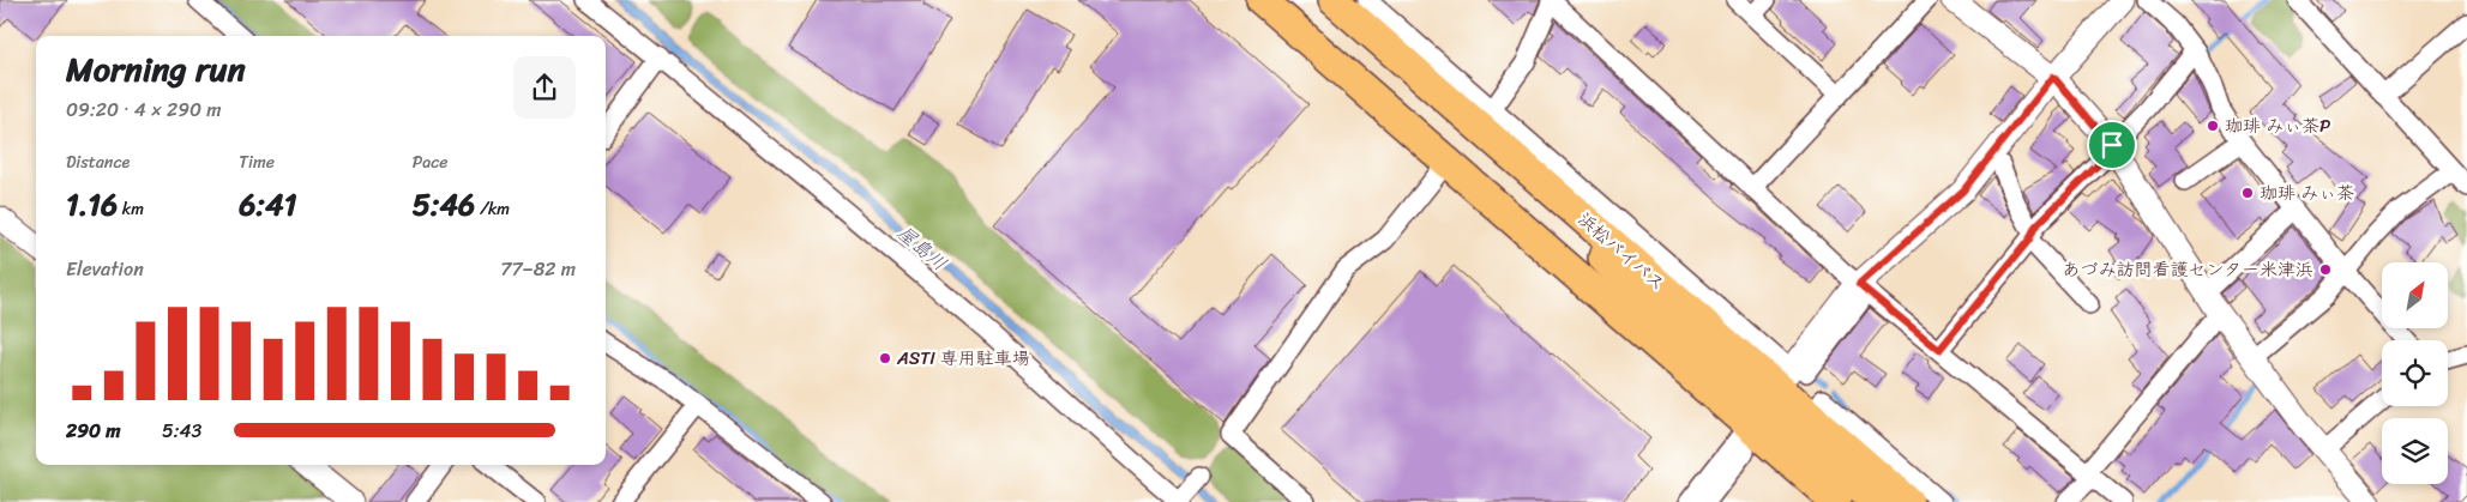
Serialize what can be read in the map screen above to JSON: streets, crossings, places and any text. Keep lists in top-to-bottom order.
{
  "streets": {
    "highway": ["浜松バイパス"]
  },
  "water": ["屋島川"],
  "places": [
    "珈琲 みぃ茶P",
    "珈琲 みぃ茶",
    "あづみ訪問看護センター米津浜",
    "ASTI 専用駐車場"
  ],
  "north": "top right",
  "page": {
    "heading": ["Morning run", "09:20 · 4 × 290 m"],
    "stats": [
      ["Distance", "1.16 km"],
      ["Time", "6:41"],
      ["Pace", "5:46 /km"]
    ],
    "chart": ["Elevation", "77–82 m"],
    "list": [
      {
        "name": "290 m",
        "note": "5:43"
      }
    ]
  }
}
